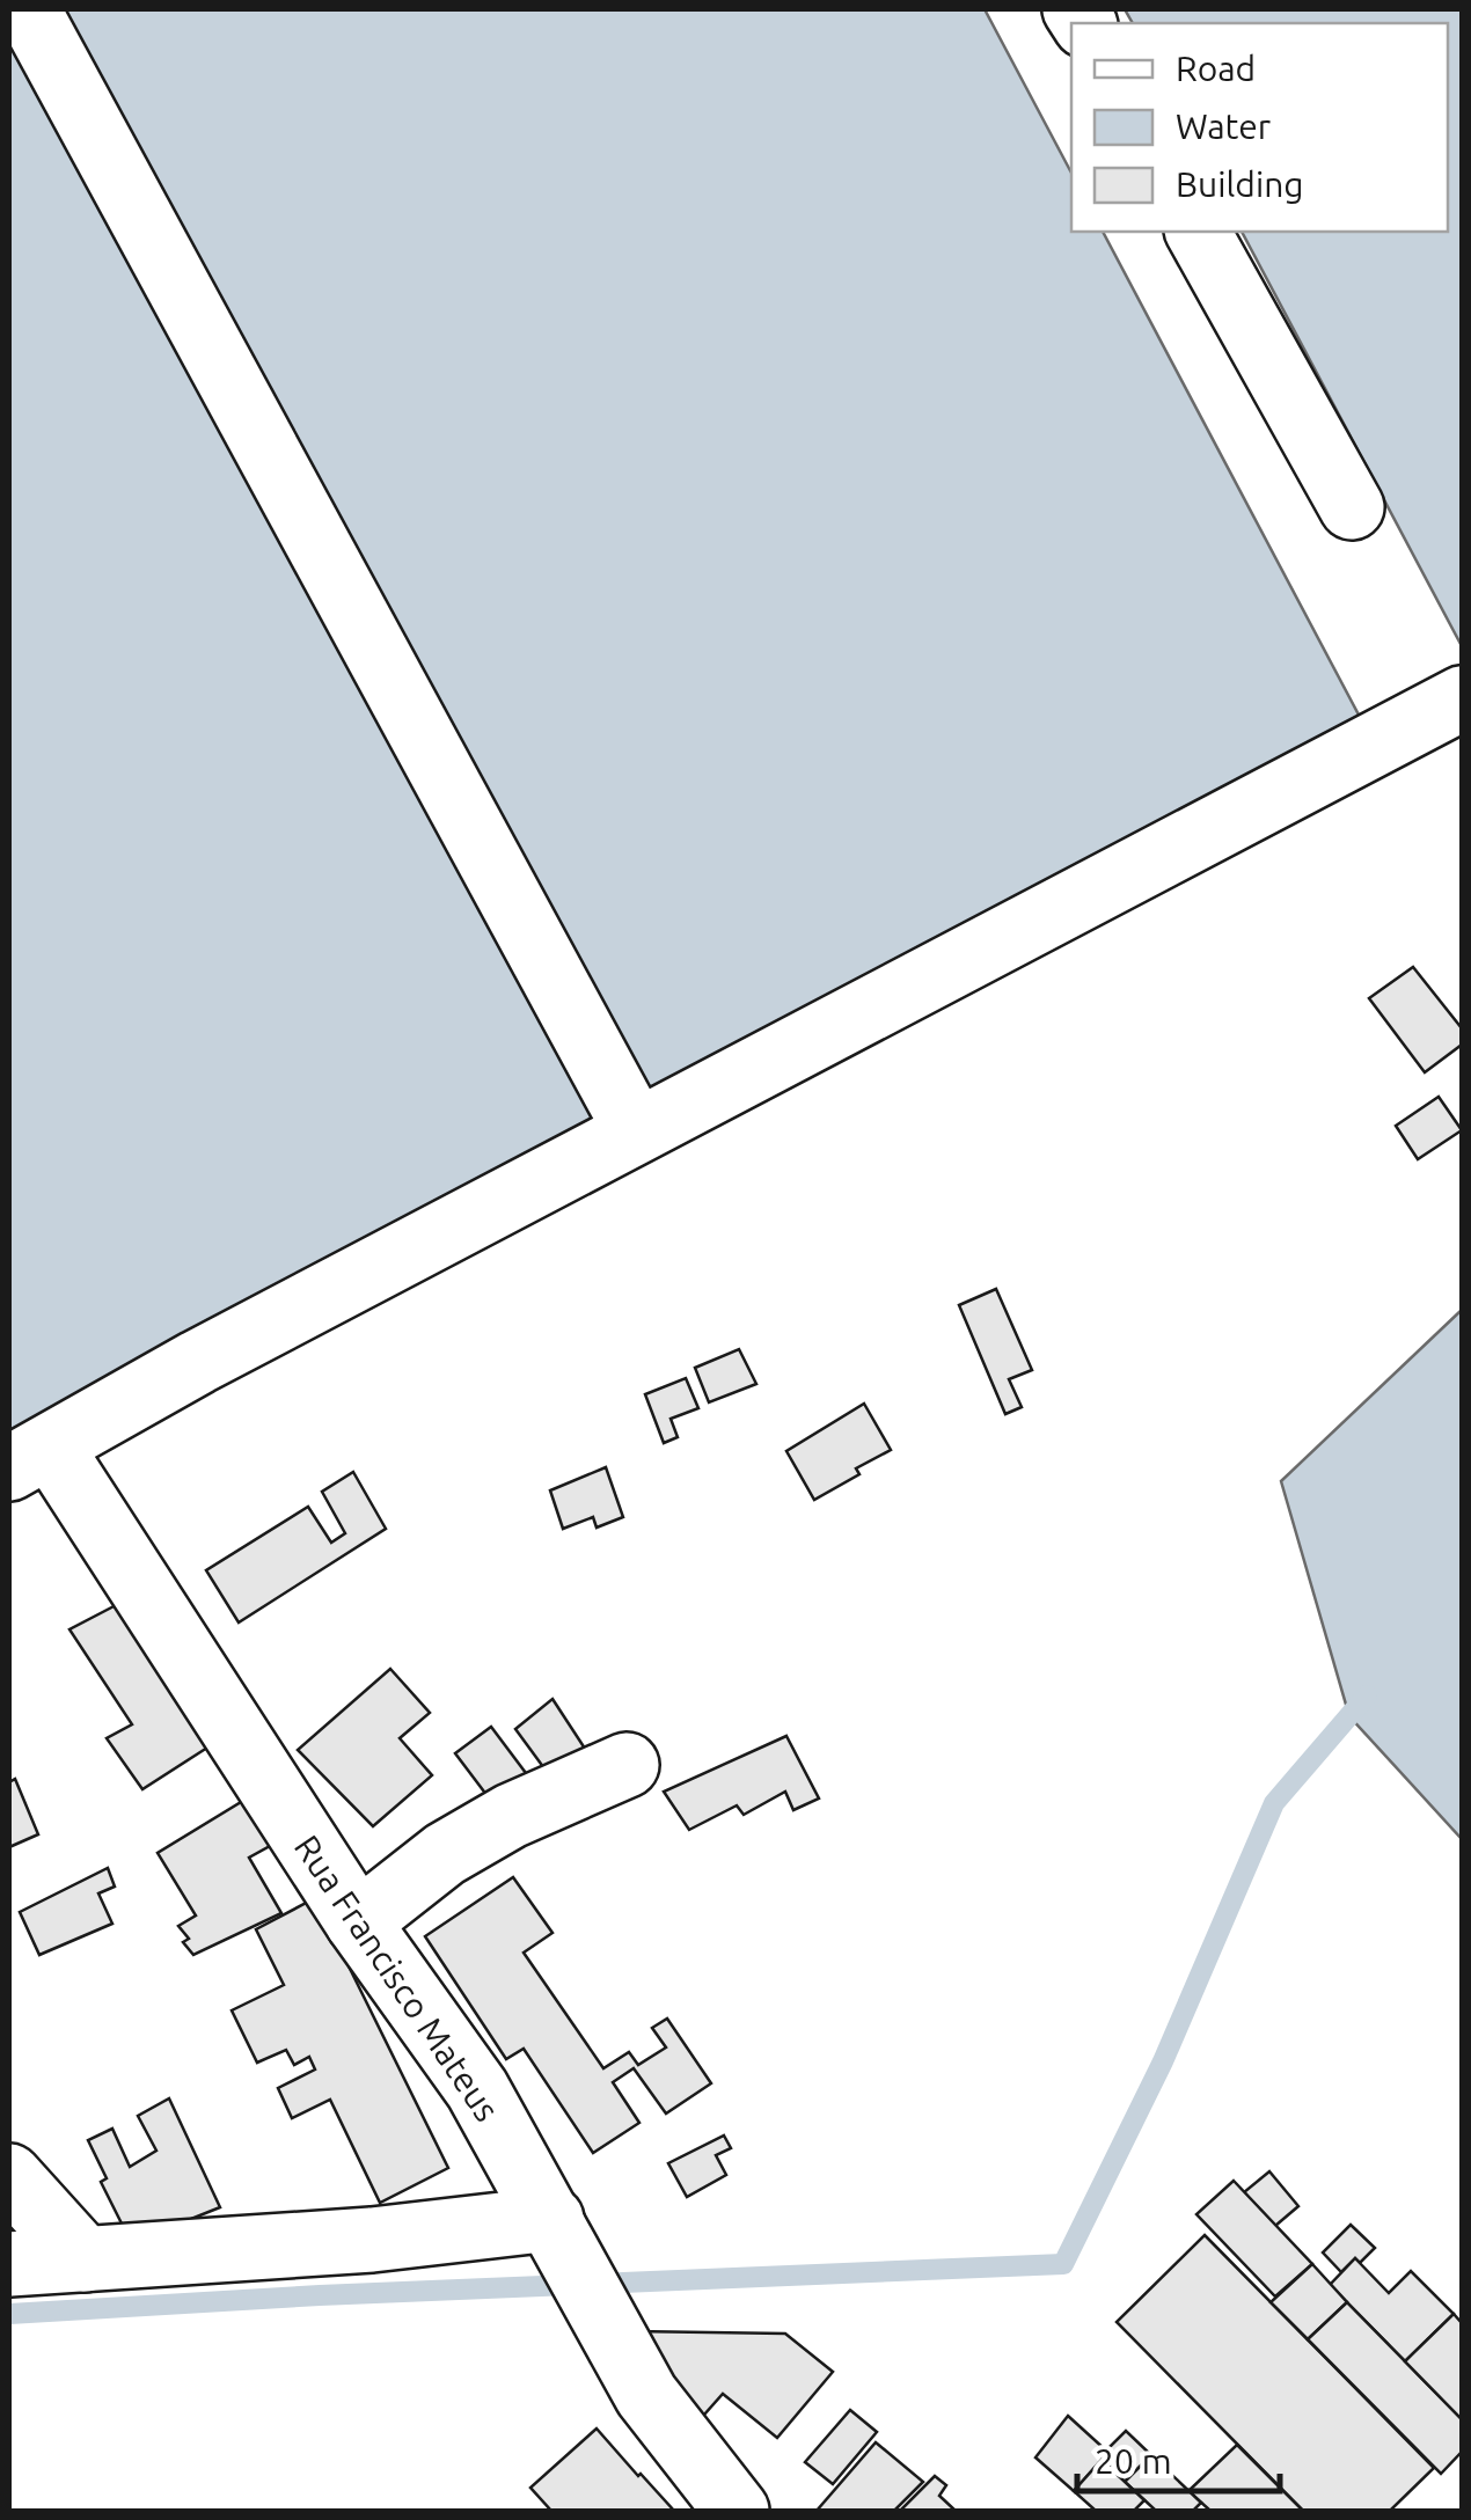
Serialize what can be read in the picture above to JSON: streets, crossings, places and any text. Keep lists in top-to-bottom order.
{
  "streets": {
    "street": ["Rua Francisco Mateus"]
  },
  "legend": ["Road", "Water", "Building"],
  "scale_bar": "20 m"
}
